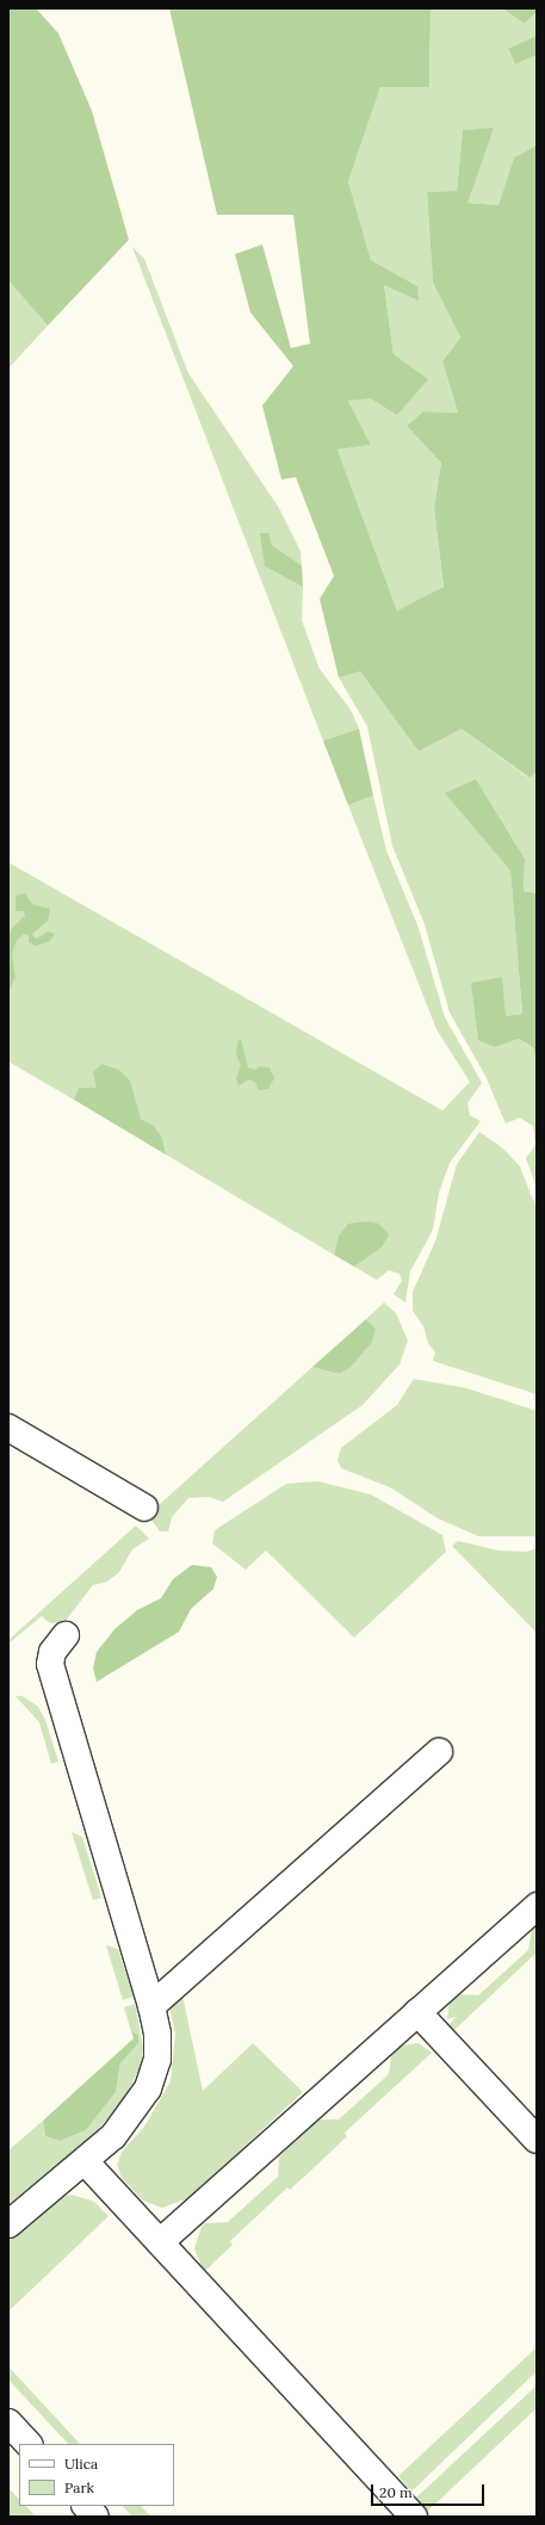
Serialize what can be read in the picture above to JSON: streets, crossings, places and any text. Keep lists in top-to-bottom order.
{
  "legend": ["Ulica", "Park"],
  "scale_bar": "20 m"
}
